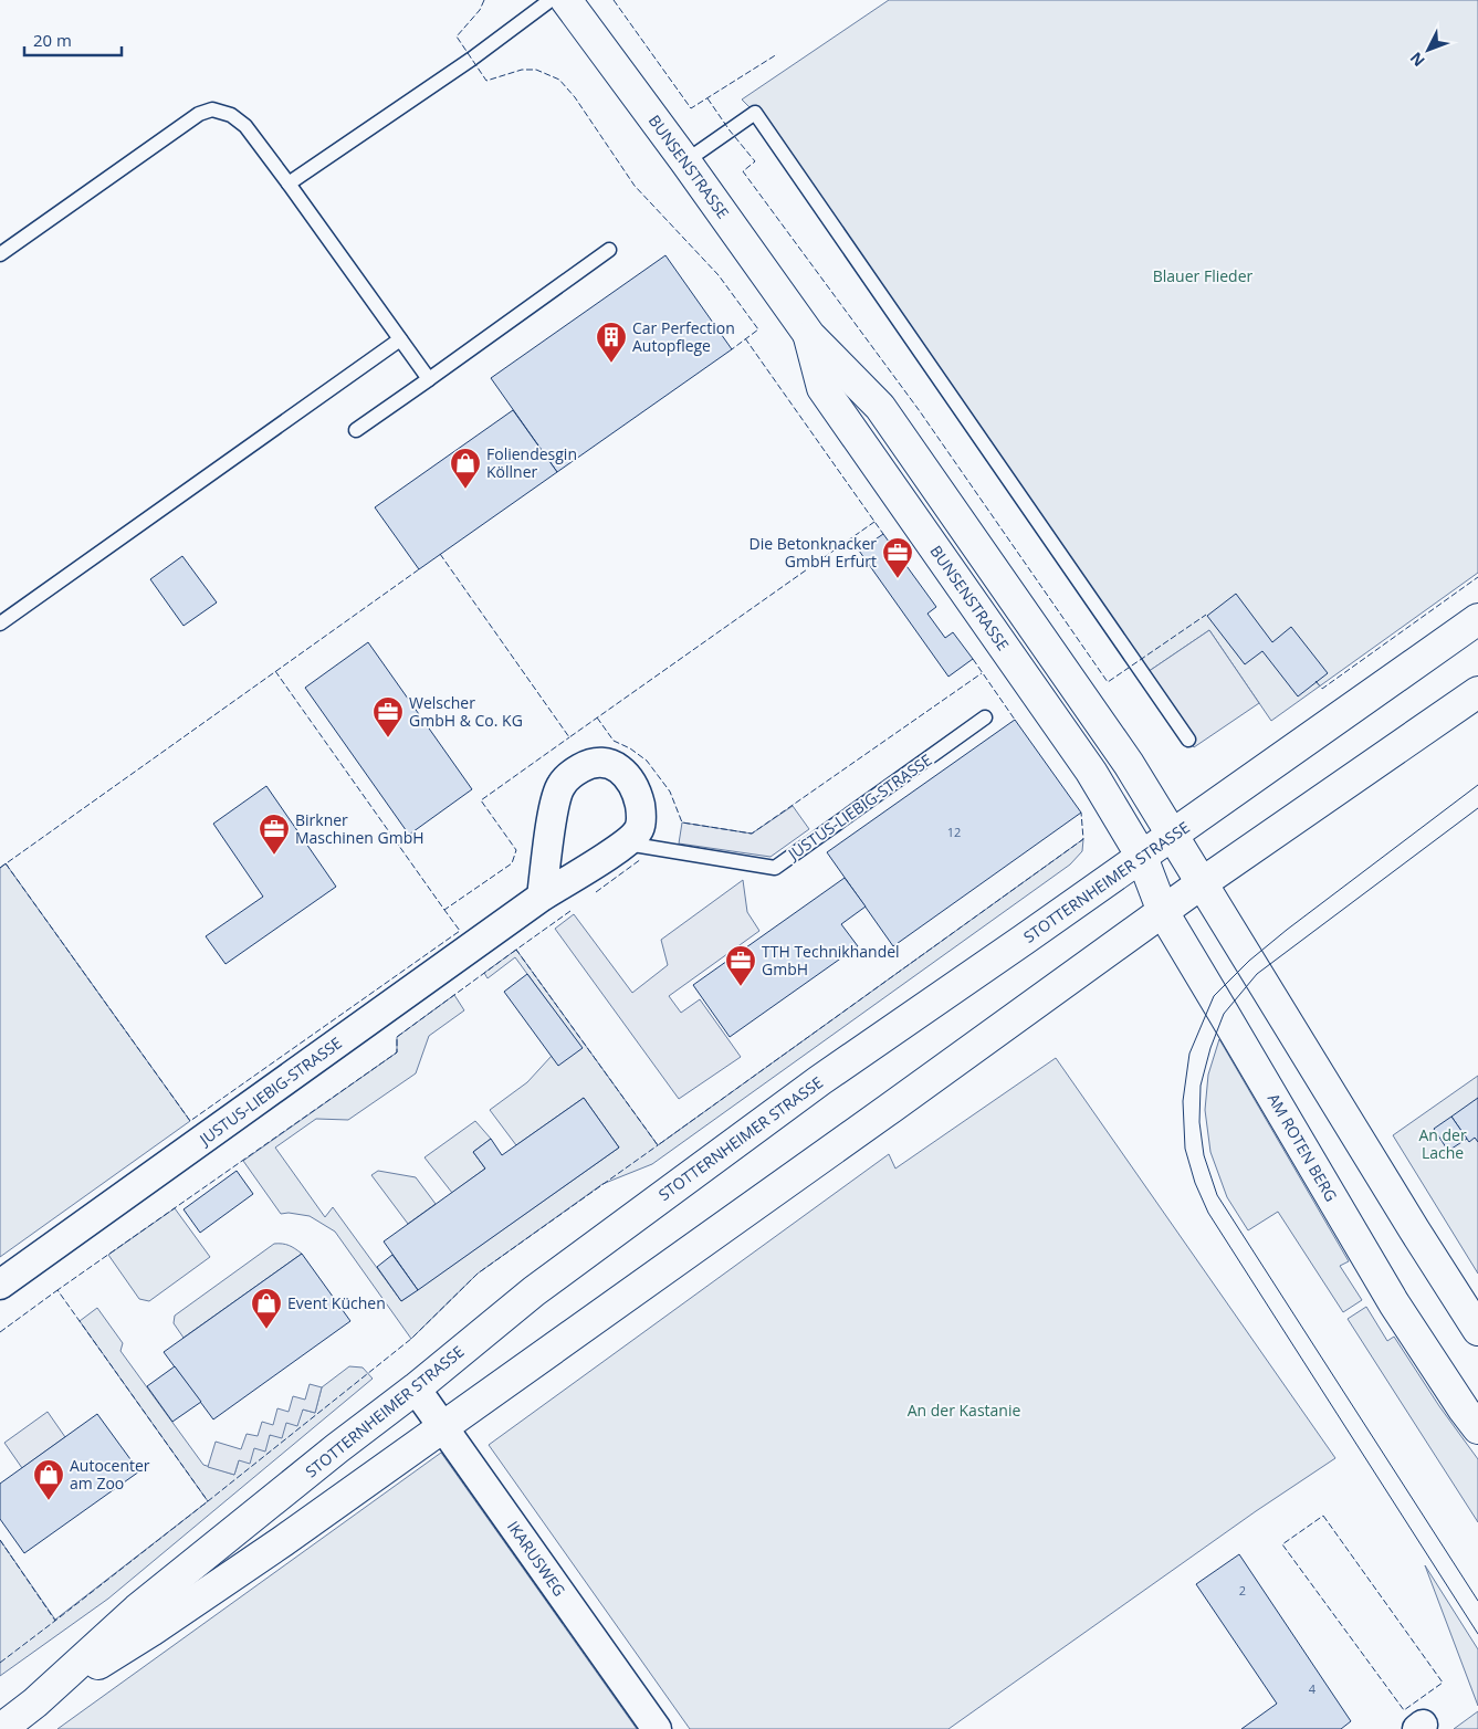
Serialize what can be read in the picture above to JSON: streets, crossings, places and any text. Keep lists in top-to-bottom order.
{
  "streets": {
    "main road": ["BUNSENSTRASSE", "STOTTERNHEIMER STRASSE", "AM ROTEN BERG"],
    "street": ["JUSTUS-LIEBIG-STRASSE", "IKARUSWEG"]
  },
  "crossings": [
    ["BUNSENSTRASSE", "STOTTERNHEIMER STRASSE"],
    ["BUNSENSTRASSE", "AM ROTEN BERG"],
    ["STOTTERNHEIMER STRASSE", "AM ROTEN BERG"],
    ["STOTTERNHEIMER STRASSE", "IKARUSWEG"]
  ],
  "parks": ["Blauer Flieder", "An der Lache", "An der Kastanie"],
  "places": {
    "building": ["Car Perfection Autopflege"],
    "shop": ["Foliendesgin Köllner", "Event Küchen", "Autocenter am Zoo"],
    "office": [
      "Die Betonknacker GmbH Erfurt",
      "Welscher GmbH & Co. KG",
      "Birkner Maschinen GmbH",
      "TTH Technikhandel GmbH"
    ]
  },
  "house_numbers": ["12", "2", "4"],
  "scale_bar": "20 m",
  "north": "bottom left"
}
